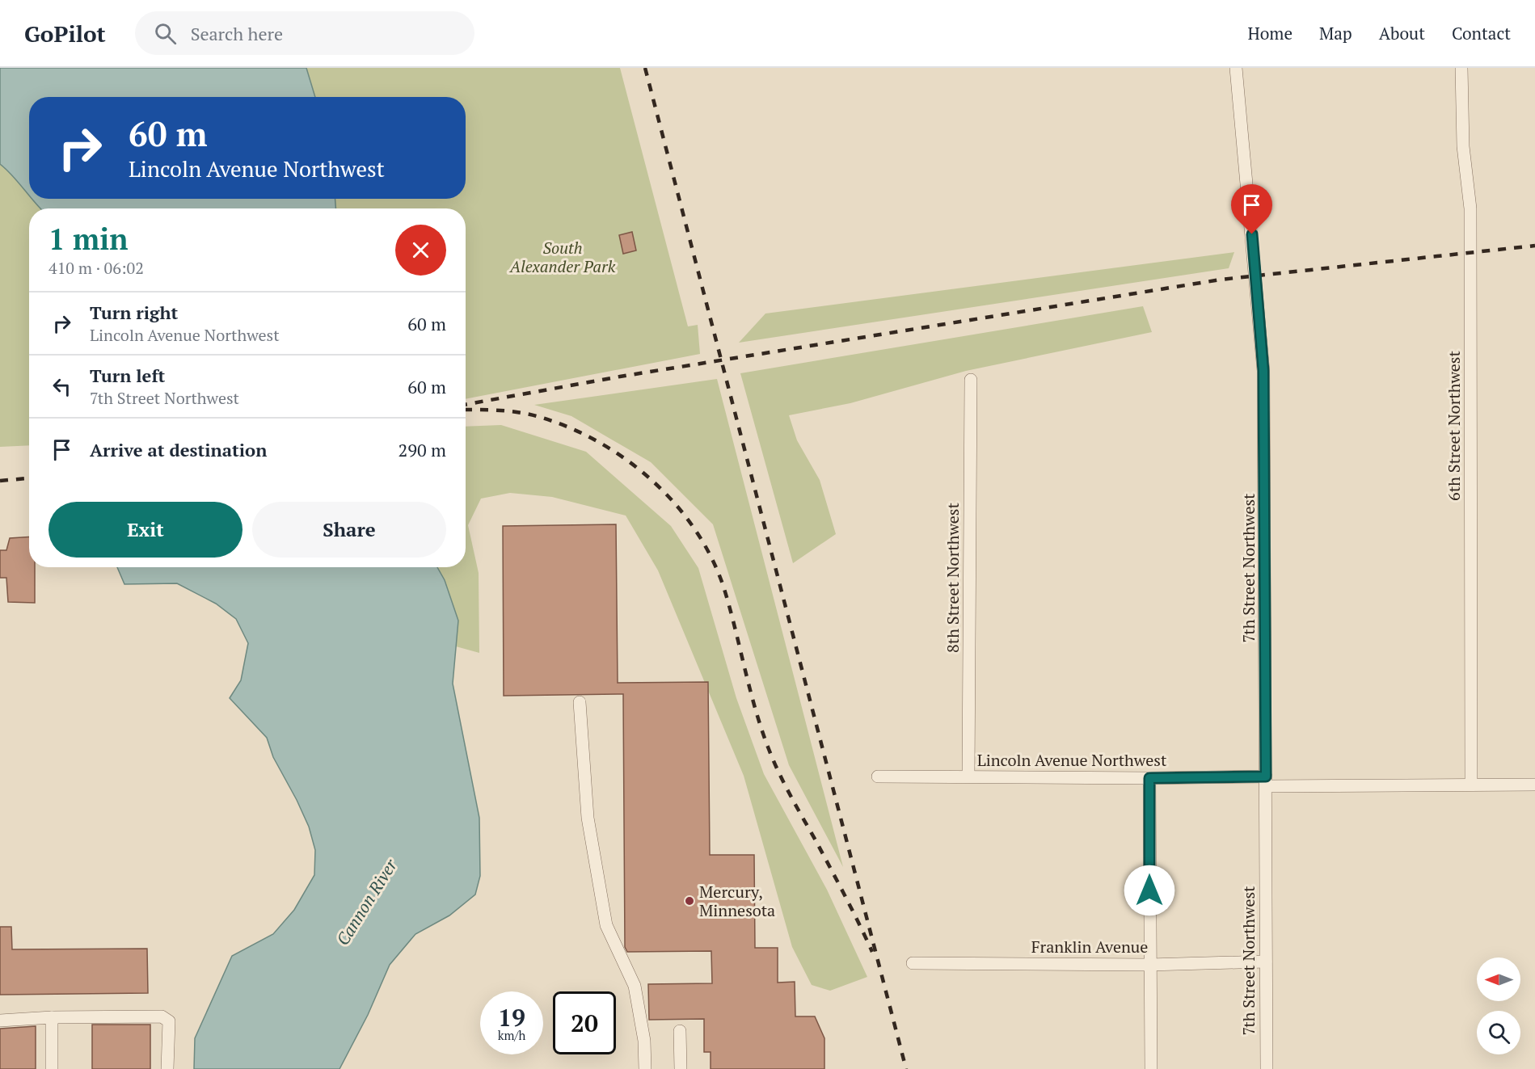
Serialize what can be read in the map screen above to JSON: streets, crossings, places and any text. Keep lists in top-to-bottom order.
{
  "streets": {
    "street": [
      "6th Street Northwest",
      "7th Street Northwest",
      "8th Street Northwest",
      "Lincoln Avenue Northwest",
      "Franklin Avenue"
    ]
  },
  "crossings": [
    ["6th Street Northwest", "Lincoln Avenue Northwest"],
    ["7th Street Northwest", "Lincoln Avenue Northwest"],
    ["7th Street Northwest", "Franklin Avenue"],
    ["8th Street Northwest", "Lincoln Avenue Northwest"]
  ],
  "water": ["Cannon River"],
  "parks": ["South Alexander Park"],
  "places": ["Mercury, Minnesota"],
  "north": "left",
  "page": {
    "header": "GoPilot",
    "search": "Search here",
    "nav": [
      "Home",
      "Map",
      "About",
      "Contact"
    ],
    "turn": ["60 m", "Lincoln Avenue Northwest"],
    "heading": ["1 min", "410 m · 06:02"],
    "list": [
      {
        "name": "Turn right",
        "note": "Lincoln Avenue Northwest",
        "value": "60 m"
      },
      {
        "name": "Turn left",
        "note": "7th Street Northwest",
        "value": "60 m"
      },
      {
        "name": "Arrive at destination",
        "value": "290 m"
      }
    ],
    "buttons": ["Exit", "Share"],
    "speed": "19 km/h",
    "limit": "20"
  }
}
